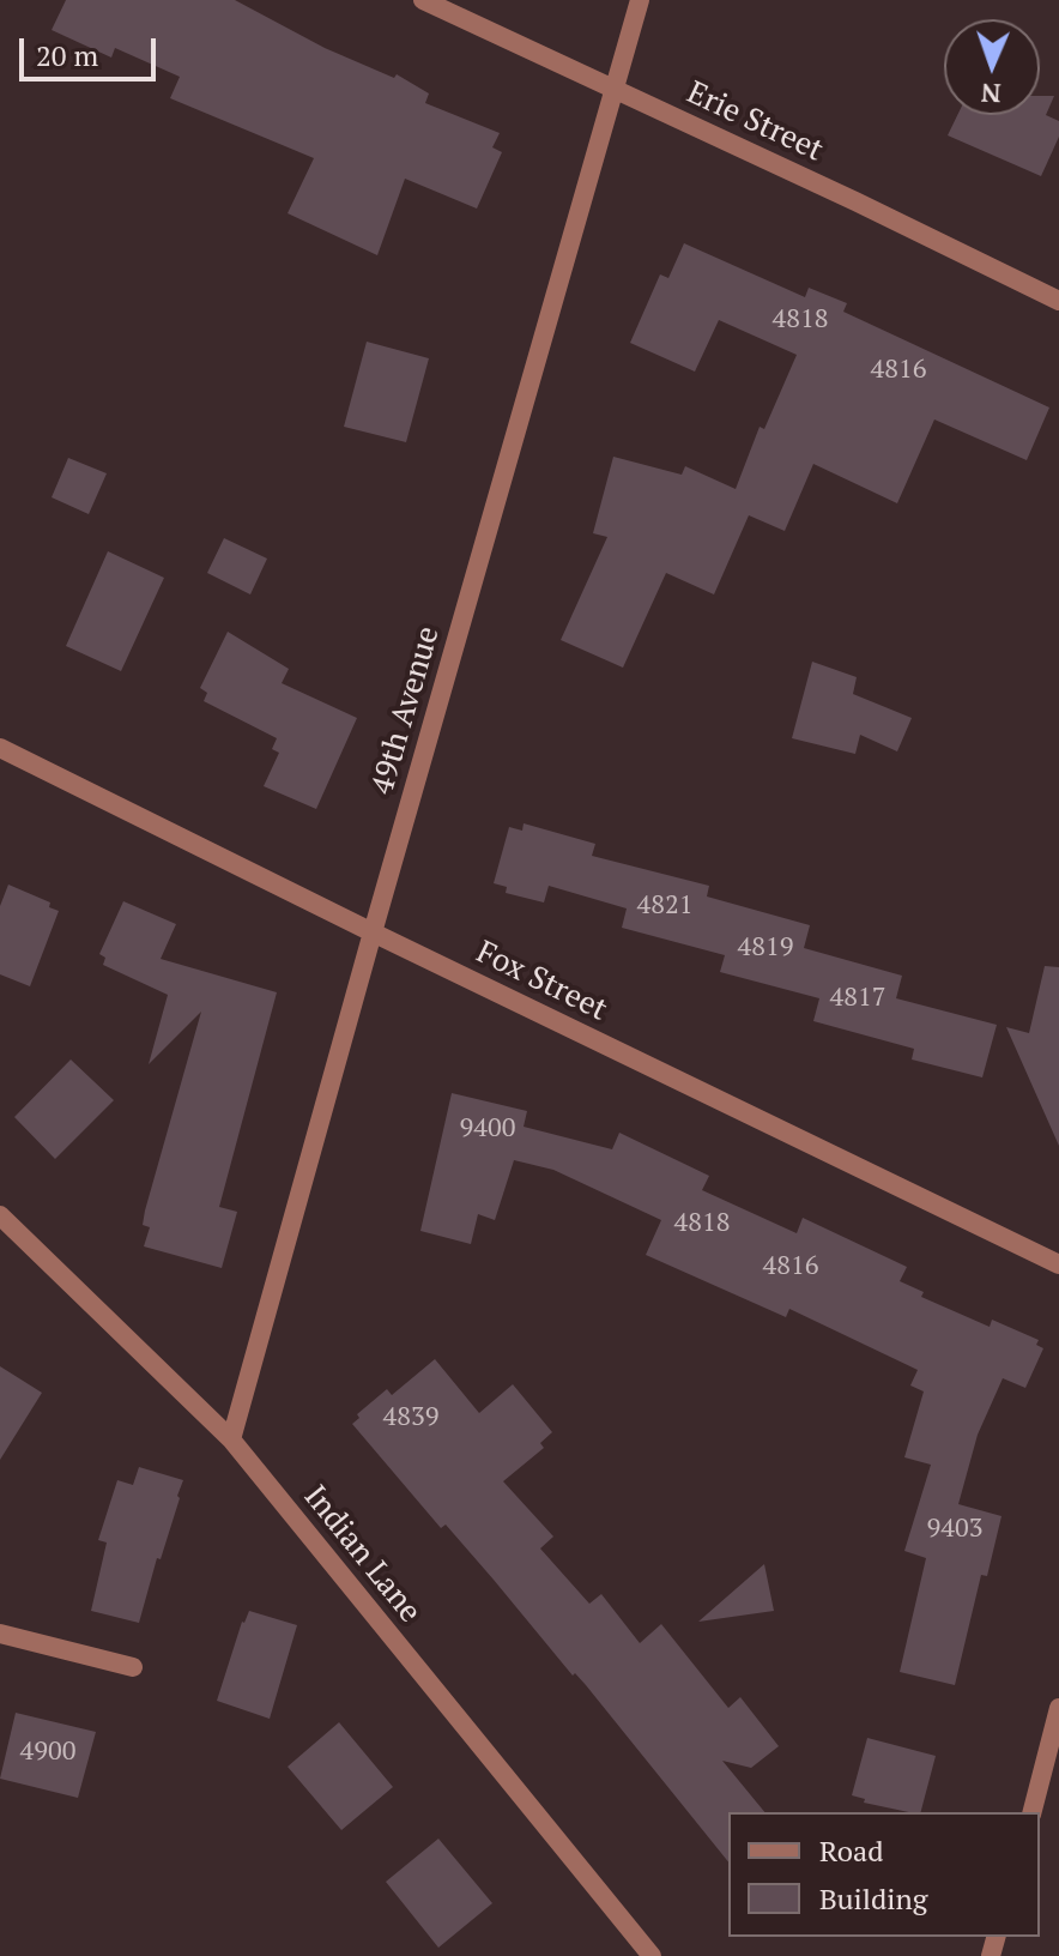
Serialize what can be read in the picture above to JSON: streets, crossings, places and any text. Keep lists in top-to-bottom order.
{
  "streets": {
    "street": [
      "Erie Street",
      "49th Avenue",
      "Fox Street",
      "Indian Lane"
    ]
  },
  "crossings": [
    ["Erie Street", "49th Avenue"],
    ["49th Avenue", "Fox Street"],
    ["49th Avenue", "Indian Lane"]
  ],
  "house_numbers": [
    "4818",
    "4816",
    "4821",
    "4819",
    "4817",
    "9400",
    "4818",
    "4816",
    "4839",
    "9403",
    "4900"
  ],
  "legend": ["Road", "Building"],
  "scale_bar": "20 m",
  "north": "bottom"
}
